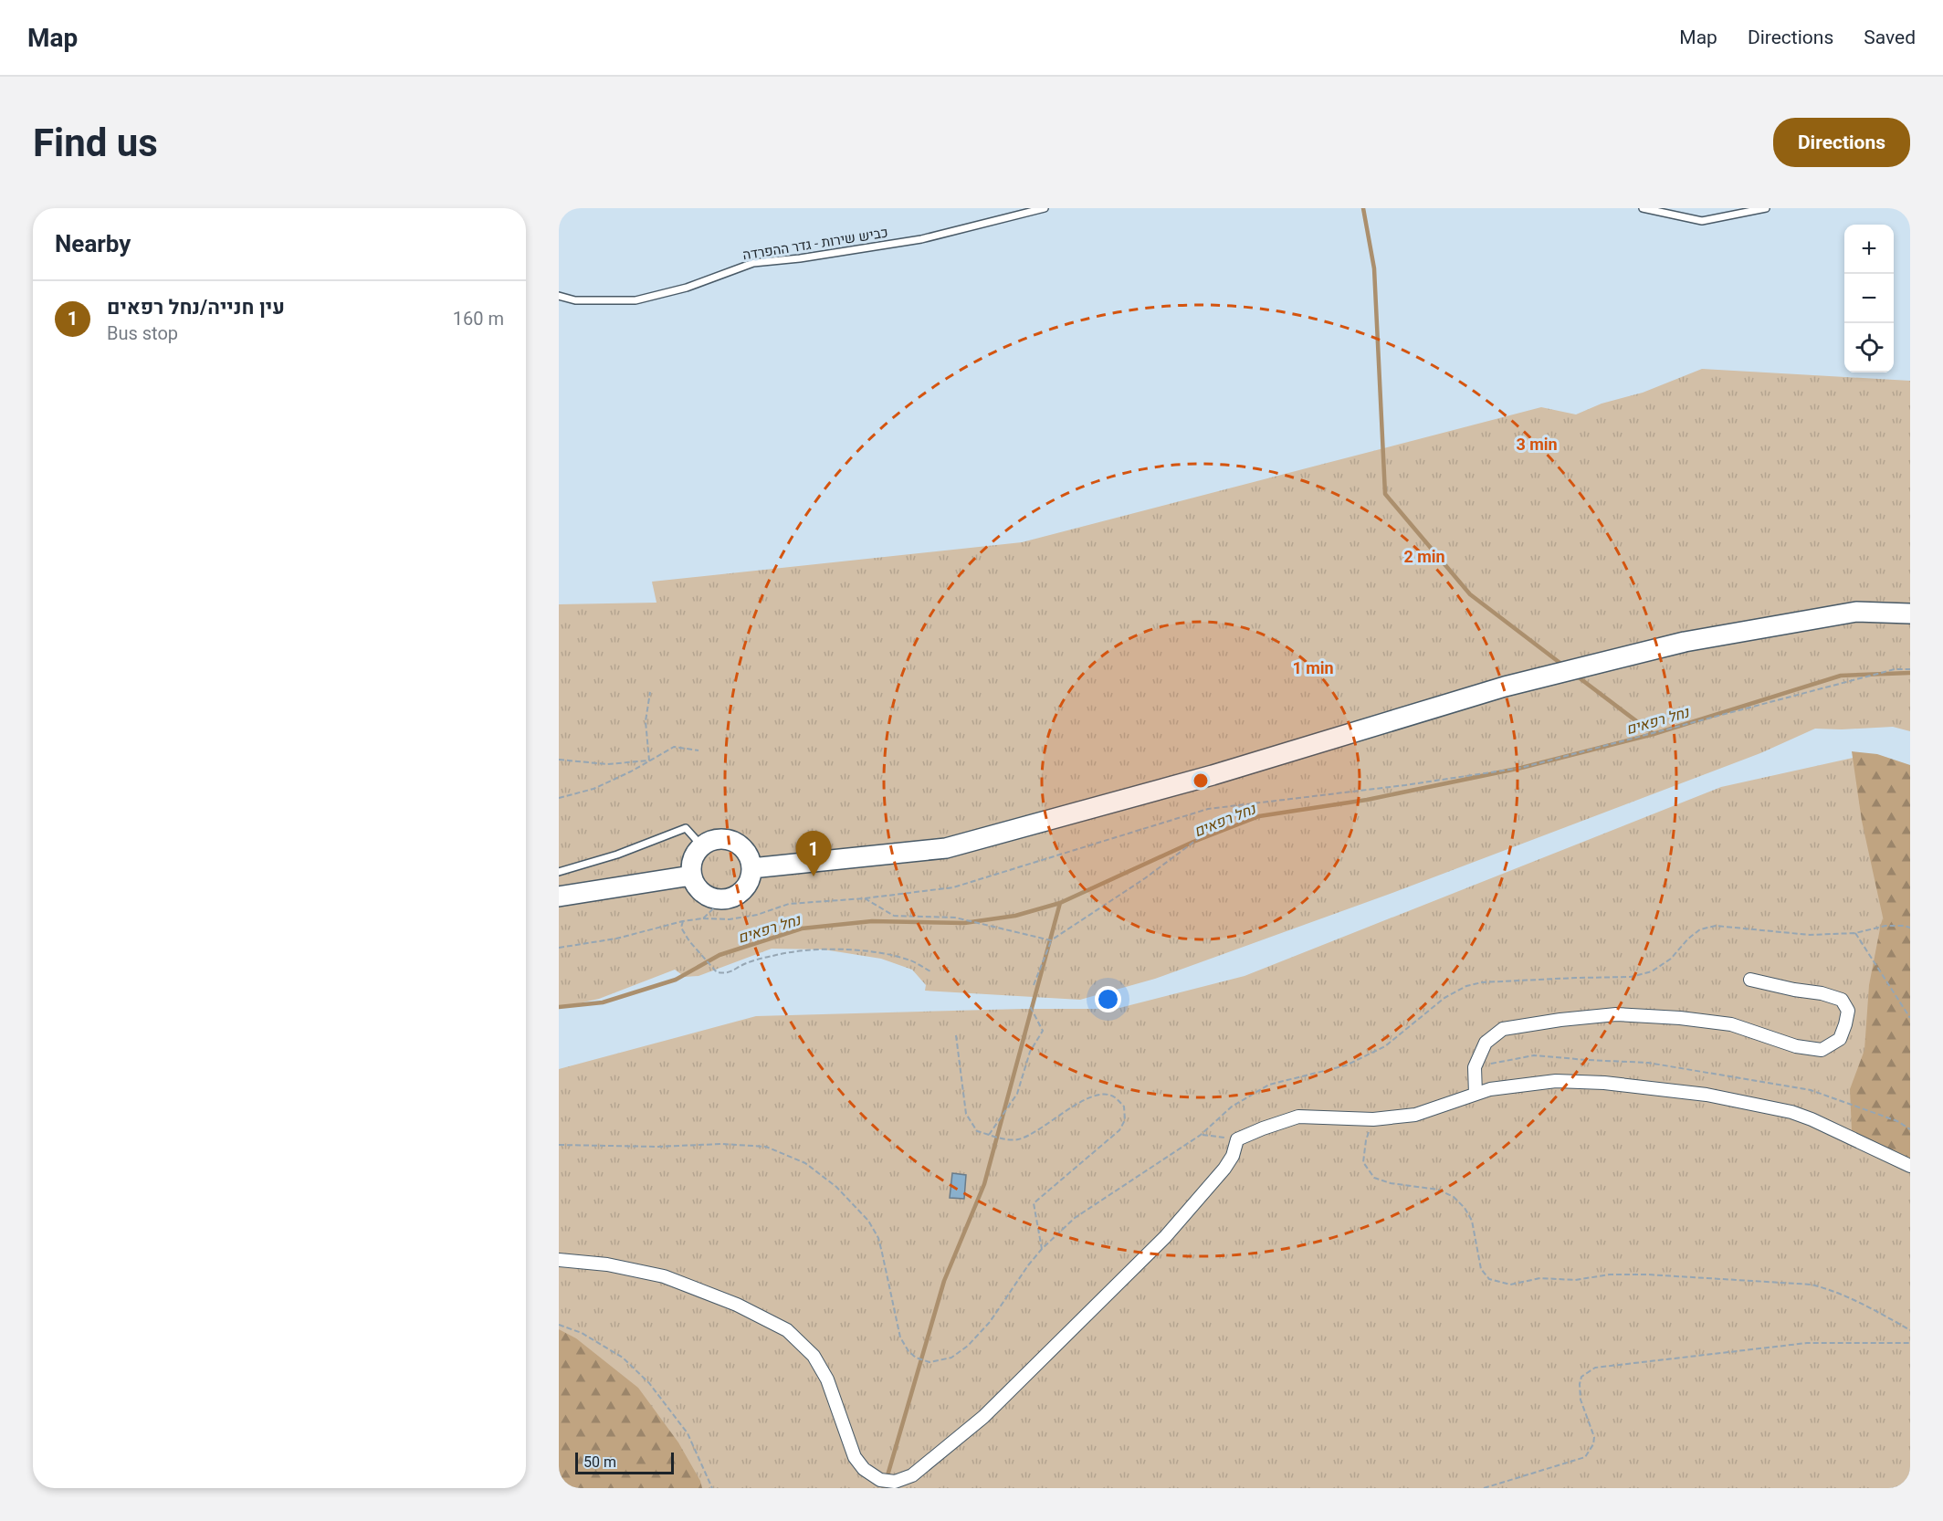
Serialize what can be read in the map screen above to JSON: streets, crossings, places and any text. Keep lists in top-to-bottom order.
{
  "streets": {
    "lane": ["כביש שירות - גדר ההפרדה"]
  },
  "water": ["נחל רפאים"],
  "scale_bar": "50 m",
  "page": {
    "header": "Map",
    "nav": ["Map", "Directions", "Saved"],
    "buttons": "Directions",
    "title": "Find us",
    "heading": "Nearby",
    "map_buttons": ["+", "−"],
    "list": [
      {
        "mark": "1",
        "name": "עין חנייה/נחל רפאים",
        "note": "Bus stop",
        "value": "160 m"
      }
    ],
    "pins": "1",
    "scale": "50 m"
  },
  "rings": ["3 min", "2 min", "1 min"]
}
